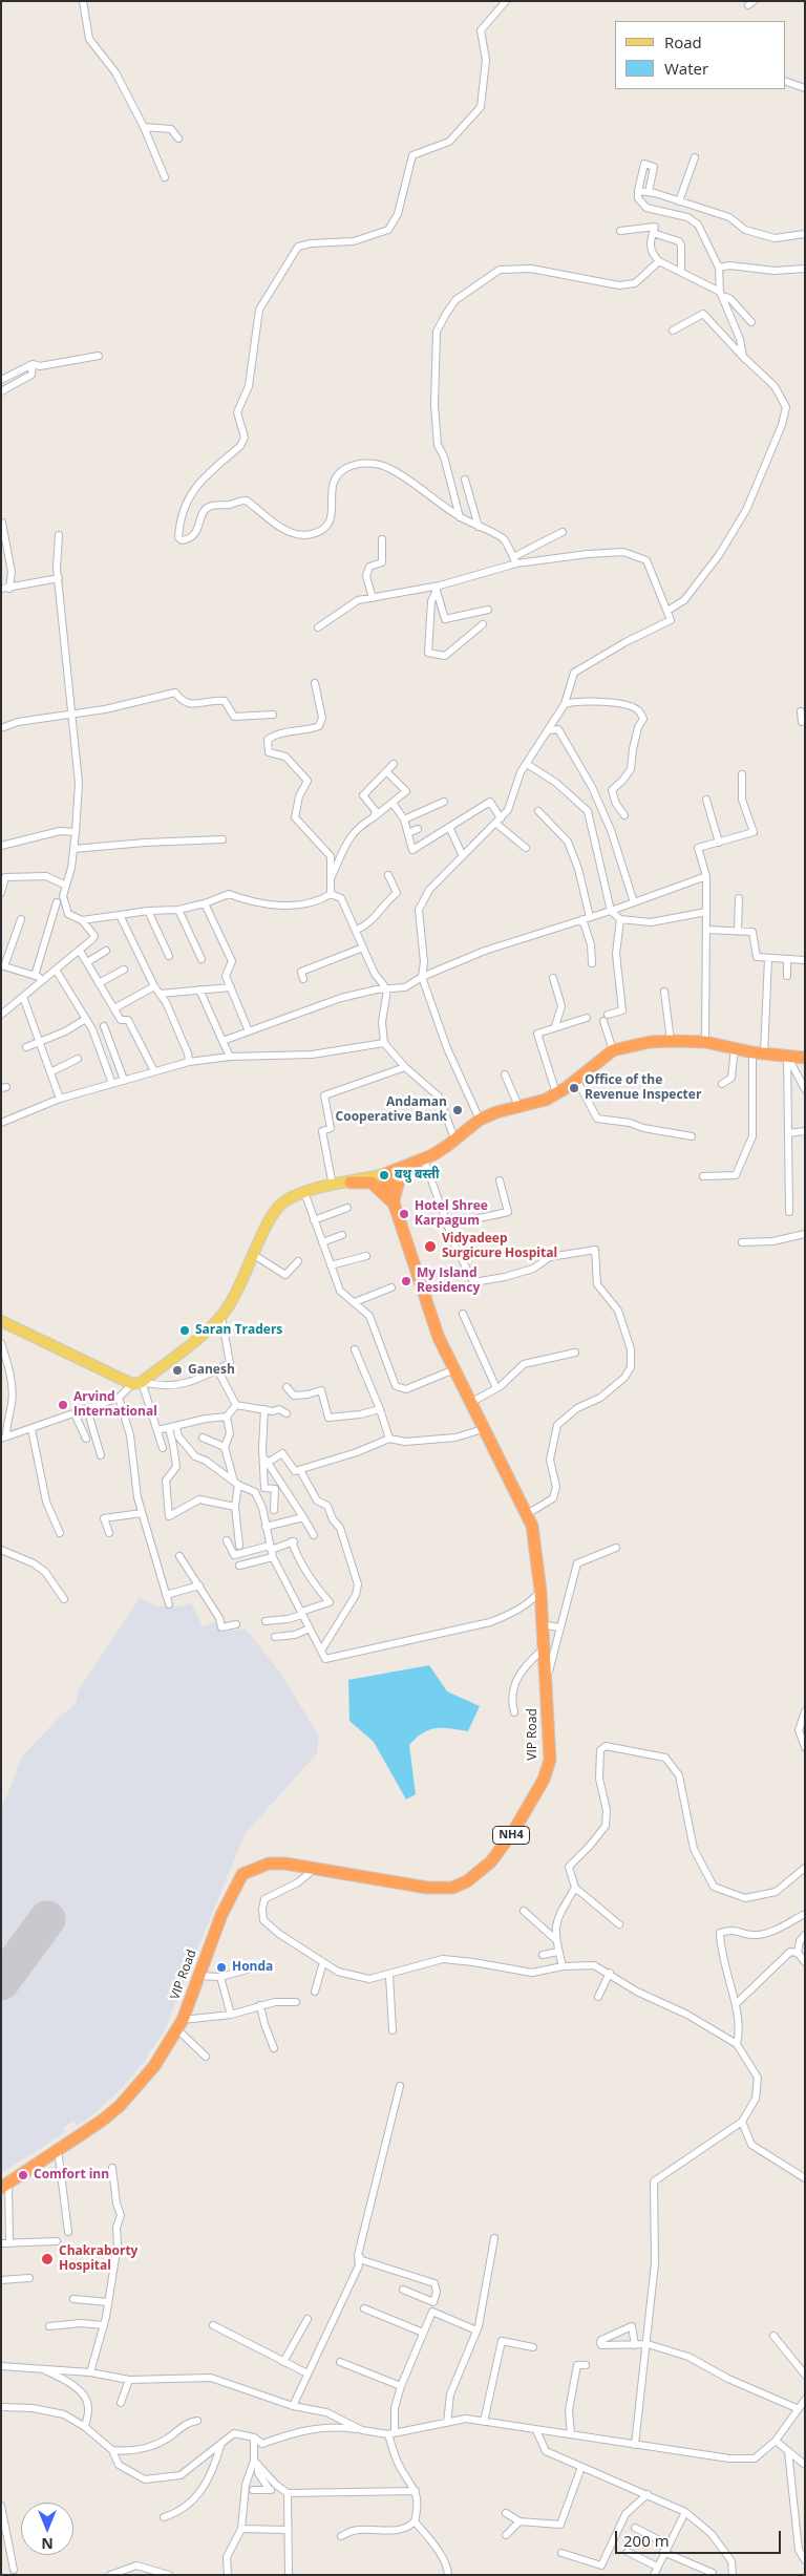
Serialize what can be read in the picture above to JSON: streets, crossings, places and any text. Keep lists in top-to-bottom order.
{
  "streets": {
    "highway": ["VIP Road", "NH4"]
  },
  "places": [
    "Office of the Revenue Inspecter",
    "Andaman Cooperative Bank",
    "बथु बस्ती",
    "Hotel Shree Karpagum",
    "Vidyadeep Surgicure Hospital",
    "My Island Residency",
    "Saran Traders",
    "Ganesh",
    "Arvind International",
    "Honda",
    "Comfort inn",
    "Chakraborty Hospital"
  ],
  "legend": ["Road", "Water"],
  "scale_bar": "200 m",
  "north": "bottom"
}
